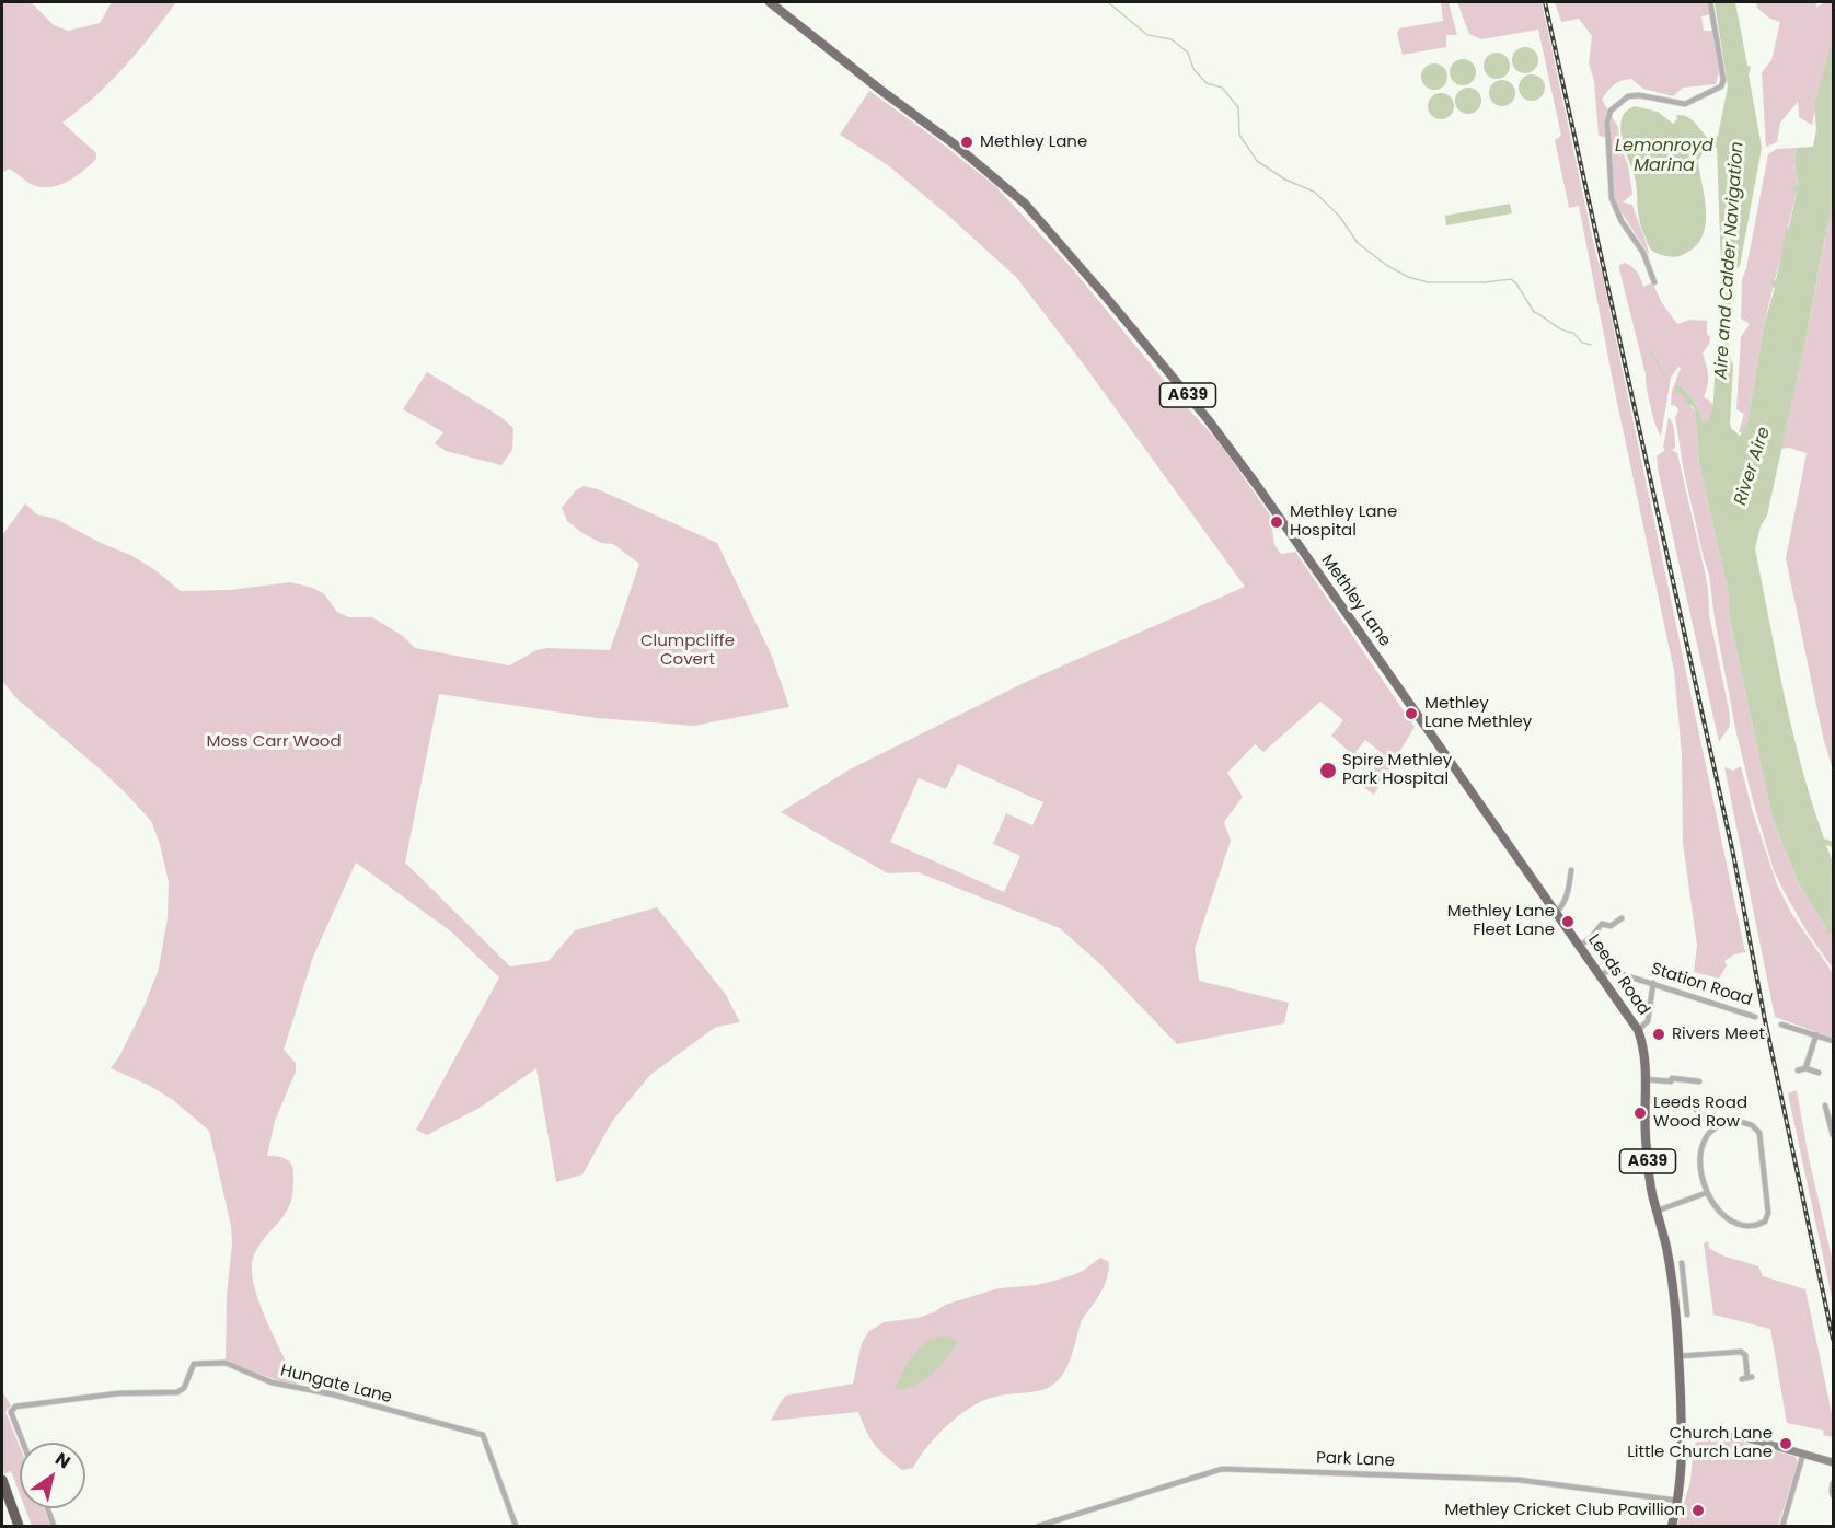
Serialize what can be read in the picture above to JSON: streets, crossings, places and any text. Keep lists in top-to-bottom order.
{
  "streets": {
    "main road": ["A639", "Methley Lane", "Leeds Road"],
    "street": ["Station Road", "Hungate Lane", "Park Lane"]
  },
  "crossings": [
    ["A639", "Leeds Road"],
    ["A639", "Park Lane"],
    ["Methley Lane", "Leeds Road"],
    ["Leeds Road", "Station Road"]
  ],
  "water": ["Lemonroyd Marina", "Aire and Calder Navigation", "River Aire"],
  "parks": ["Clumpcliffe Covert", "Moss Carr Wood"],
  "places": [
    "Methley Lane",
    "Methley Lane Hospital",
    "Methley Lane Methley",
    "Spire Methley Park Hospital",
    "Methley Lane Fleet Lane",
    "Rivers Meet",
    "Leeds Road Wood Row",
    "Church Lane Little Church Lane",
    "Methley Cricket Club Pavillion"
  ],
  "north": "top right"
}
